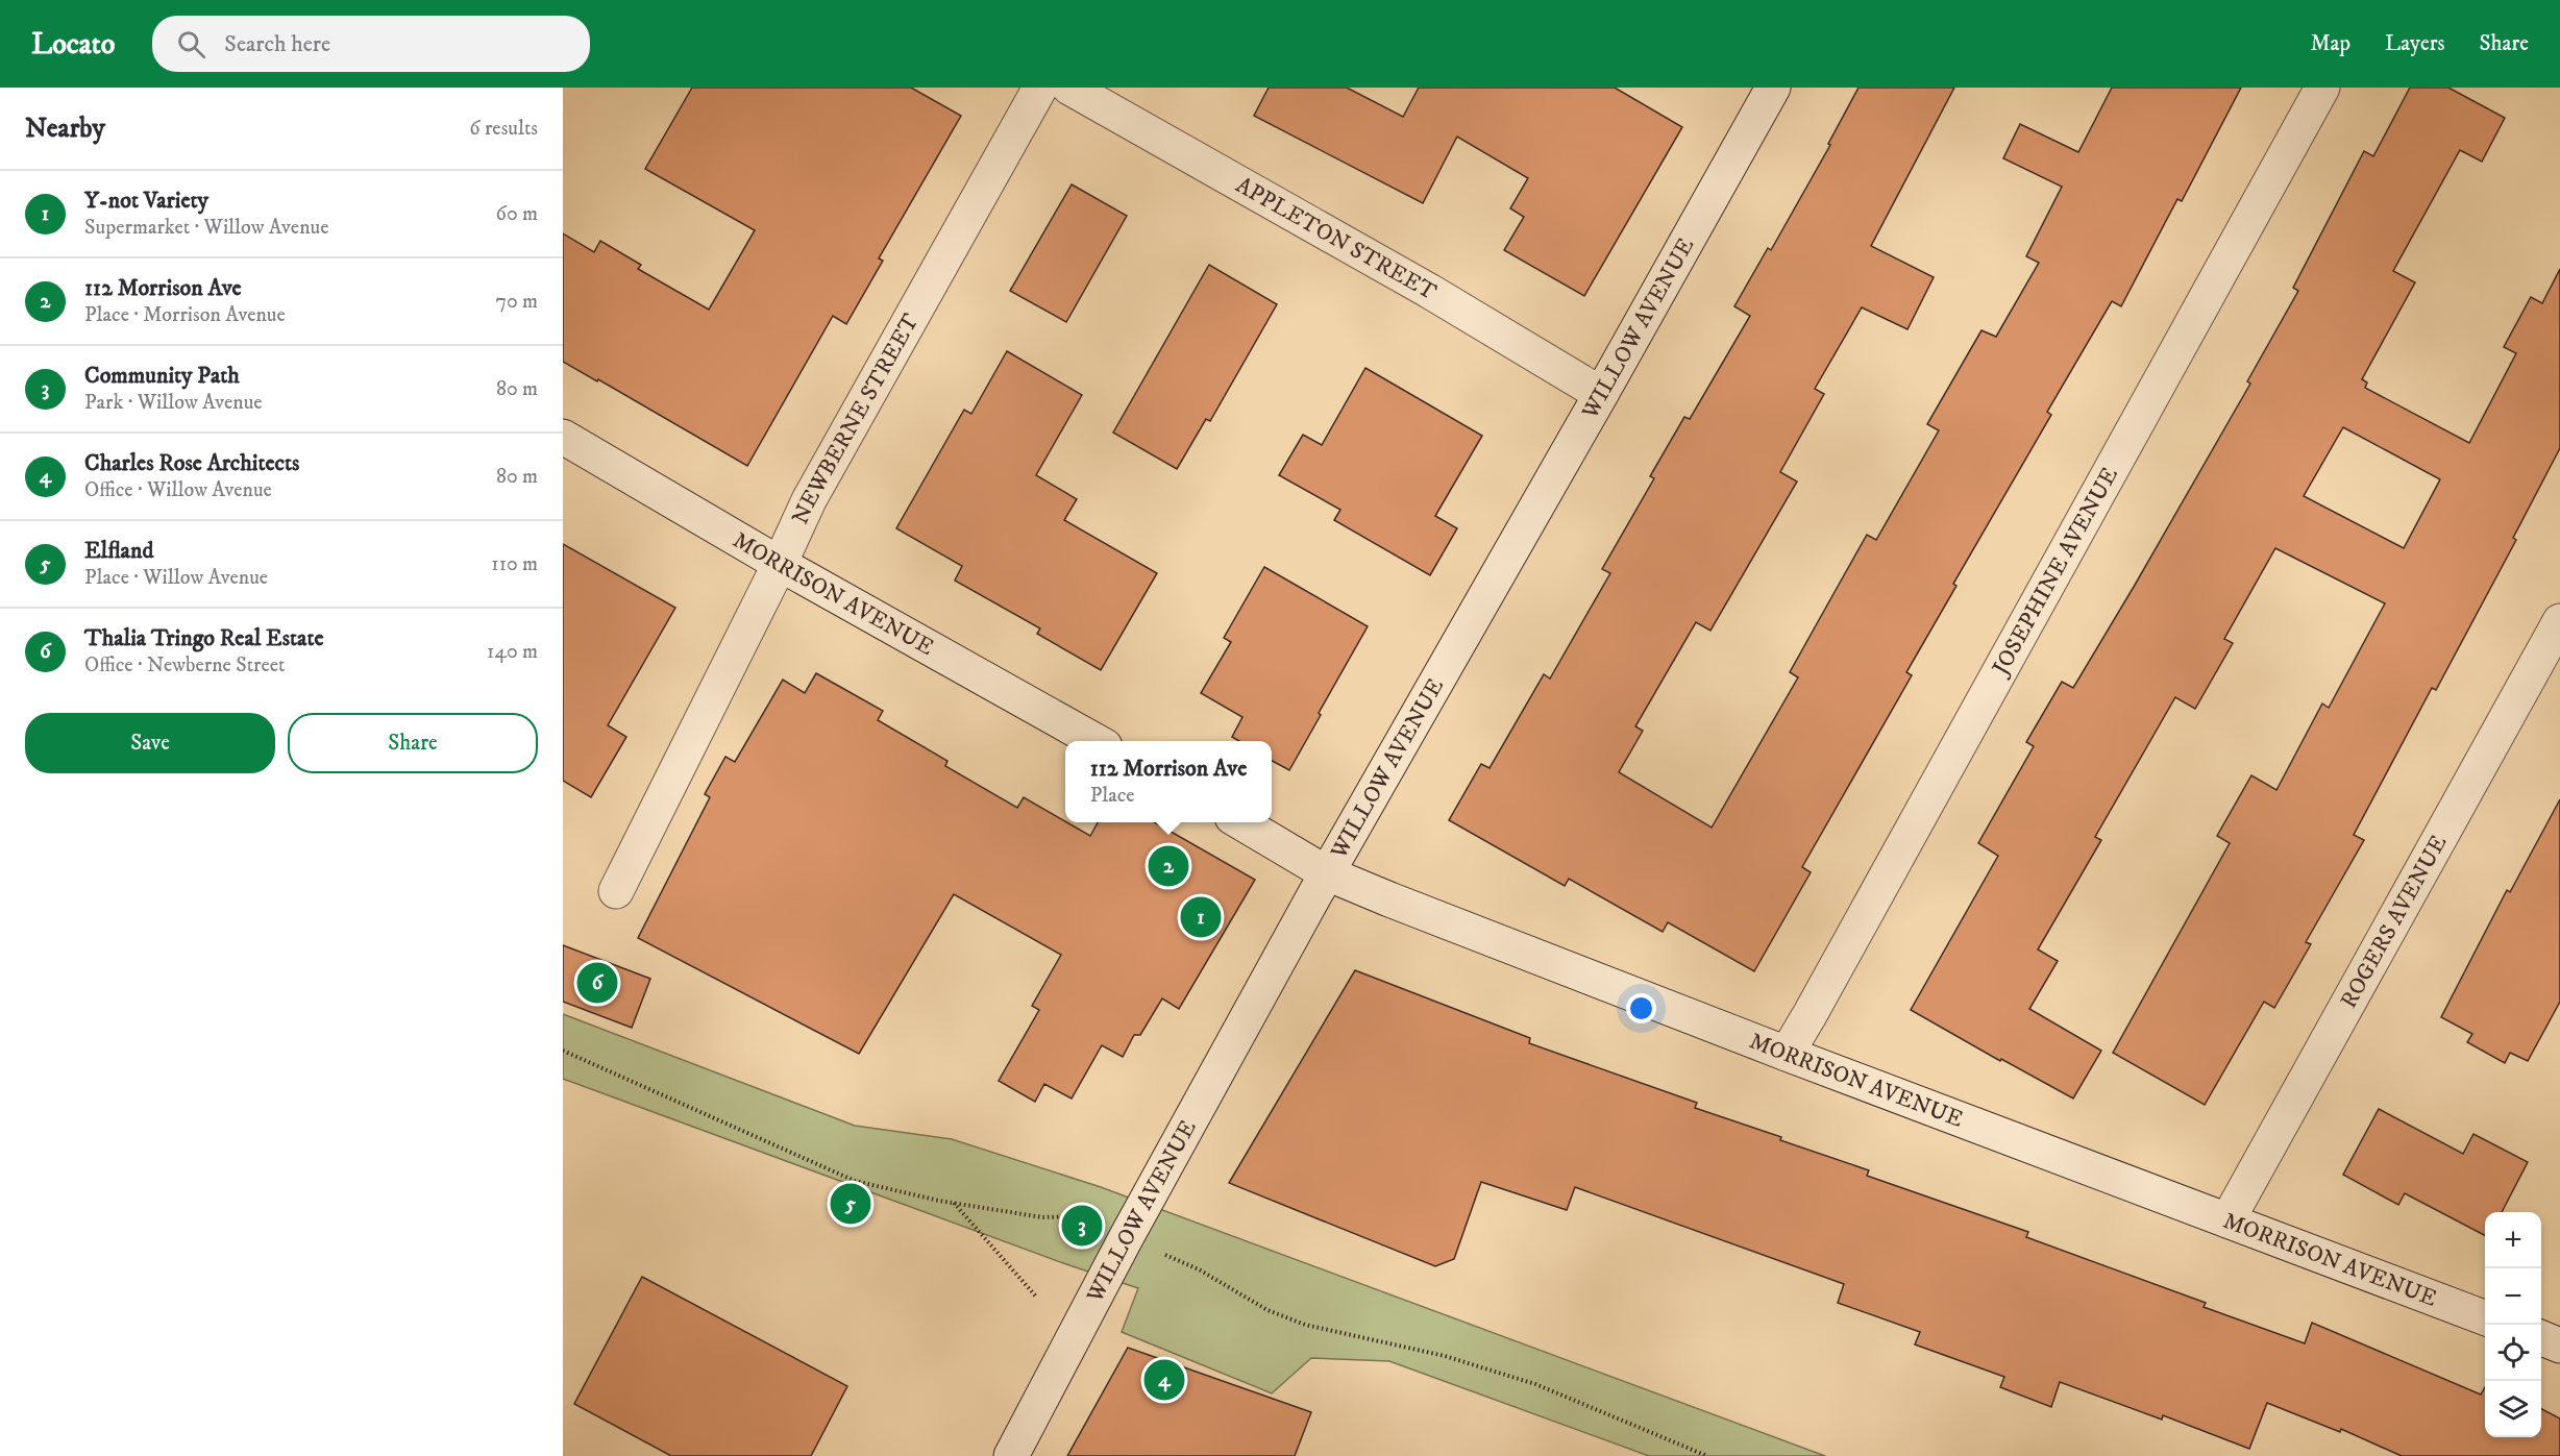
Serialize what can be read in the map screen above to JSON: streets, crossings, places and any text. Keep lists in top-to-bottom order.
{
  "streets": {
    "street": [
      "APPLETON STREET",
      "WILLOW AVENUE",
      "NEWBERNE STREET",
      "JOSEPHINE AVENUE",
      "MORRISON AVENUE",
      "ROGERS AVENUE"
    ]
  },
  "crossings": [
    ["APPLETON STREET", "WILLOW AVENUE"],
    ["WILLOW AVENUE", "MORRISON AVENUE"],
    ["NEWBERNE STREET", "MORRISON AVENUE"],
    ["JOSEPHINE AVENUE", "MORRISON AVENUE"],
    ["MORRISON AVENUE", "ROGERS AVENUE"]
  ],
  "page": {
    "header": "Locato",
    "search": "Search here",
    "nav": ["Map", "Layers", "Share"],
    "heading": ["Nearby", "6 results"],
    "list": [
      {
        "mark": "1",
        "name": "Y-not Variety",
        "note": "Supermarket · Willow Avenue",
        "value": "60 m"
      },
      {
        "mark": "2",
        "name": "112 Morrison Ave",
        "note": "Place · Morrison Avenue",
        "value": "70 m"
      },
      {
        "mark": "3",
        "name": "Community Path",
        "note": "Park · Willow Avenue",
        "value": "80 m"
      },
      {
        "mark": "4",
        "name": "Charles Rose Architects",
        "note": "Office · Willow Avenue",
        "value": "80 m"
      },
      {
        "mark": "5",
        "name": "Elfland",
        "note": "Place · Willow Avenue",
        "value": "110 m"
      },
      {
        "mark": "6",
        "name": "Thalia Tringo Real Estate",
        "note": "Office · Newberne Street",
        "value": "140 m"
      }
    ],
    "buttons": ["Save", "Share"],
    "popup": ["112 Morrison Ave", "Place"],
    "pins": [
      "2",
      "1",
      "6",
      "5",
      "3",
      "4"
    ],
    "map_buttons": ["+", "−"]
  }
}
